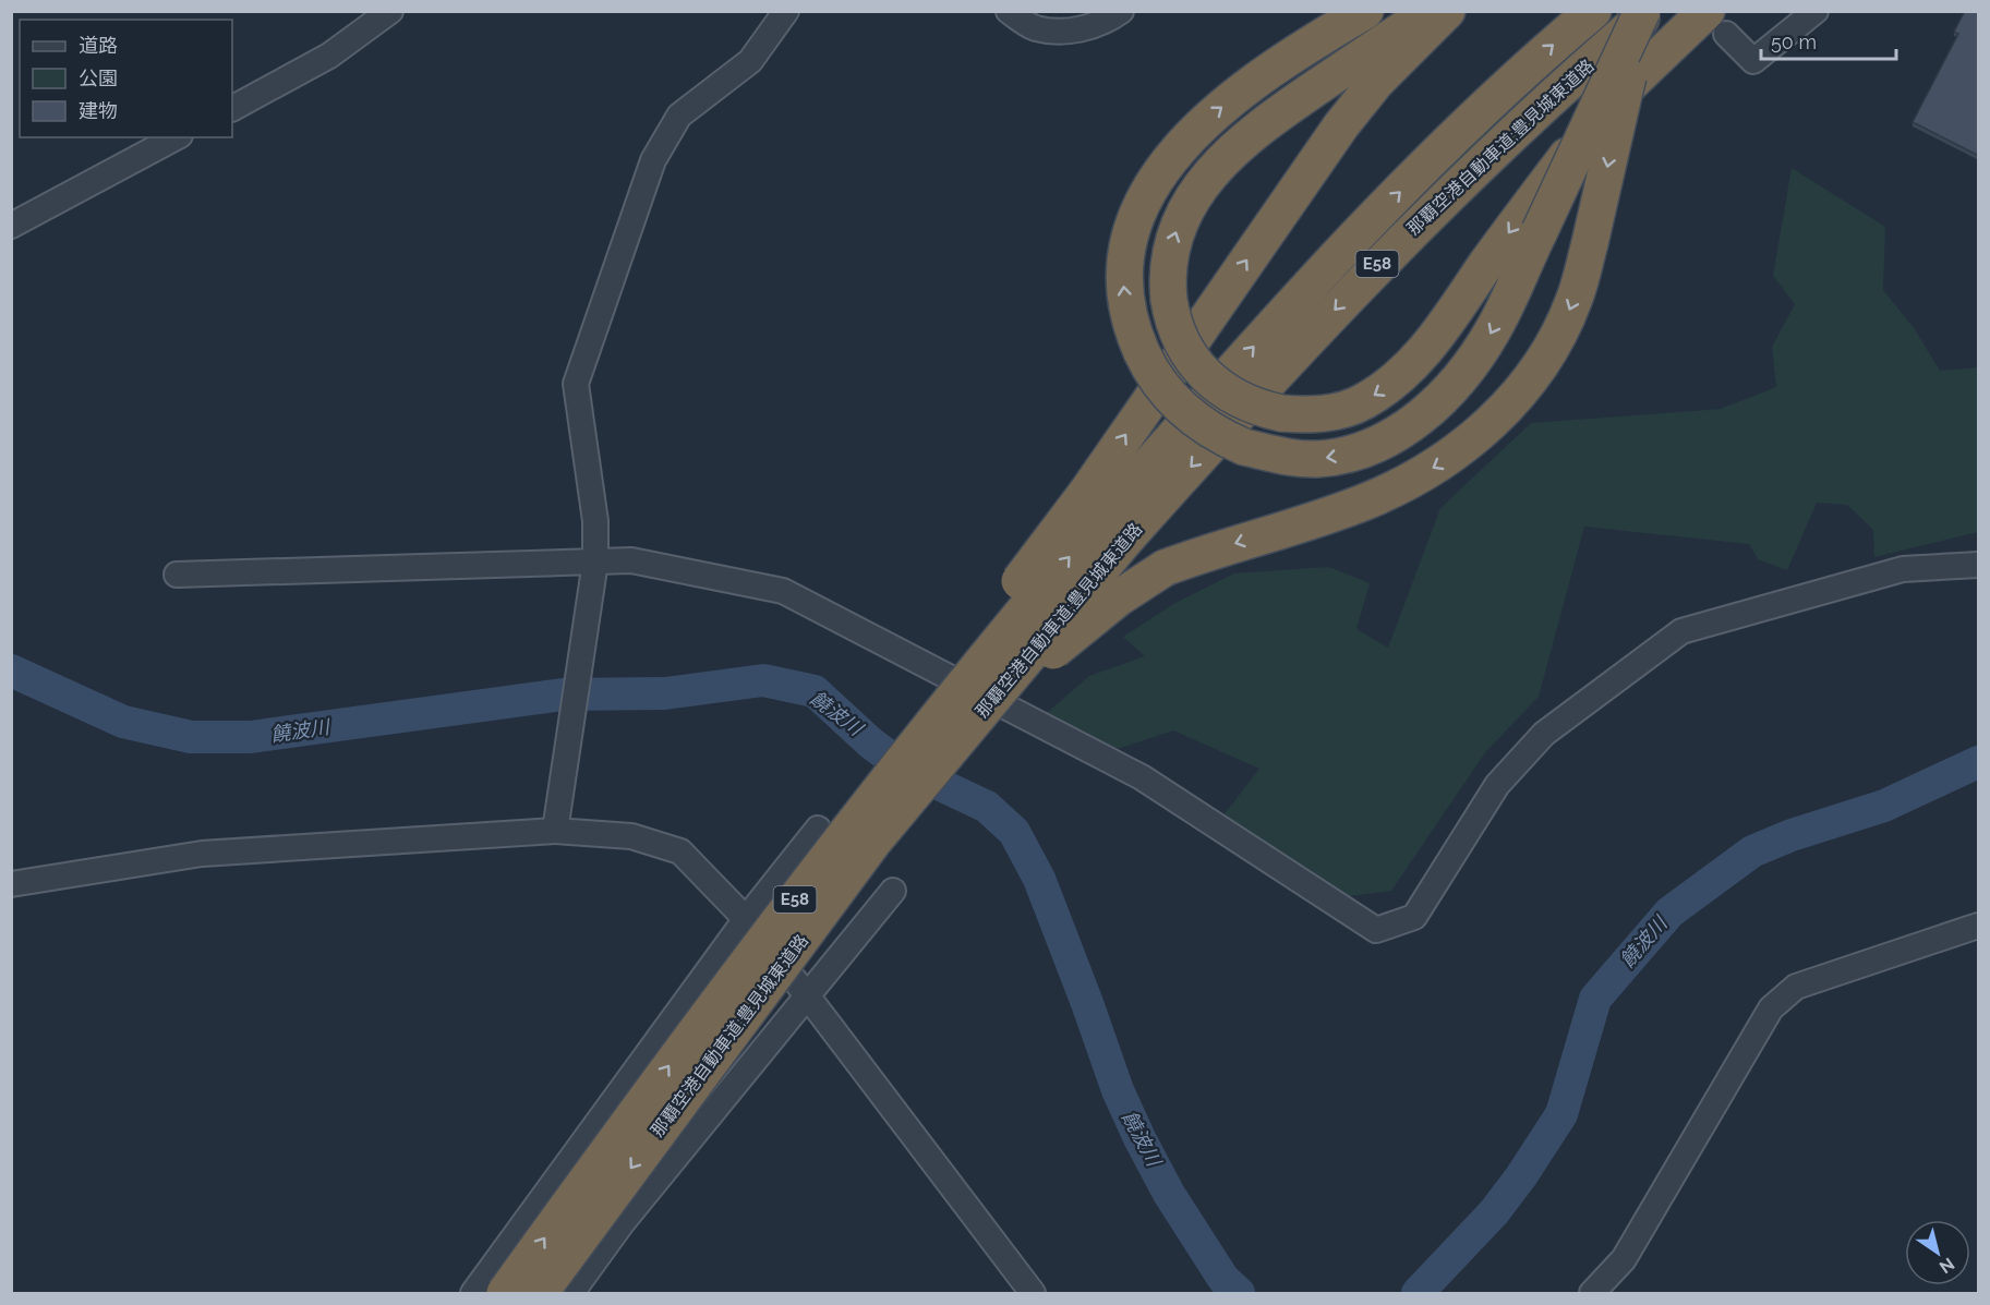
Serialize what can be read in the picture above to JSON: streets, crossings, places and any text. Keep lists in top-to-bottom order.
{
  "streets": {
    "highway": ["那覇空港自動車道;豊見城東道路", "E58"]
  },
  "water": ["饒波川"],
  "legend": ["道路", "公園", "建物"],
  "scale_bar": "50 m",
  "north": "bottom right"
}
